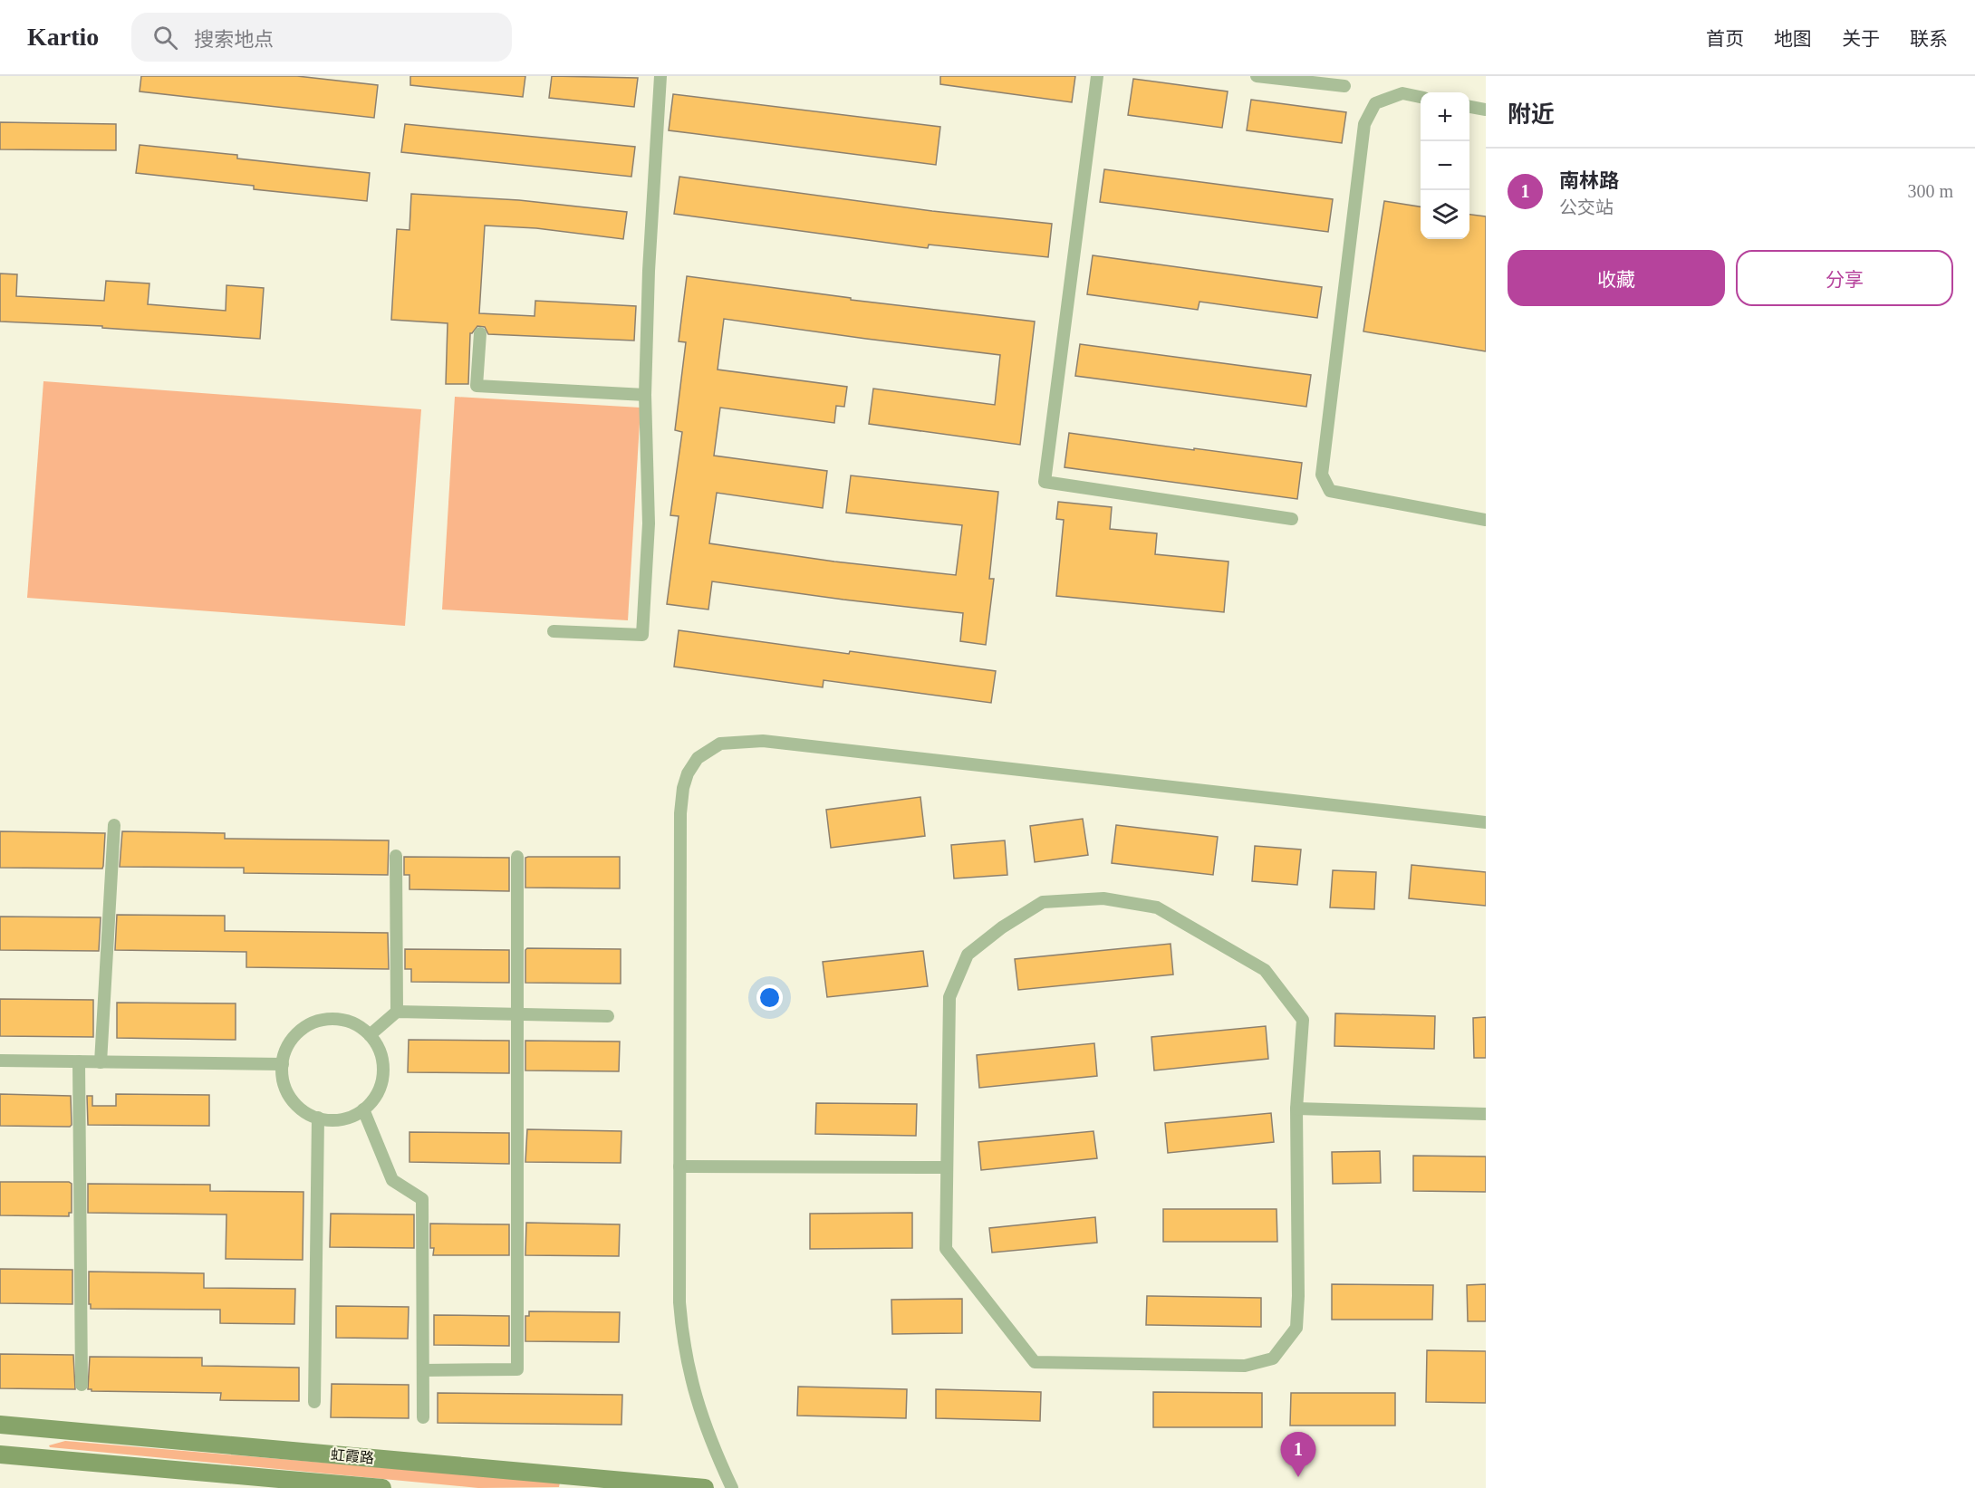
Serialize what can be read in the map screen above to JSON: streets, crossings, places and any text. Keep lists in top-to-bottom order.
{
  "streets": {
    "street": ["虹霞路"]
  },
  "page": {
    "header": "Kartio",
    "search": "搜索地点",
    "nav": [
      "首页",
      "地图",
      "关于",
      "联系"
    ],
    "heading": "附近",
    "map_buttons": ["+", "−"],
    "list": [
      {
        "mark": "1",
        "name": "南林路",
        "note": "公交站",
        "value": "300 m"
      }
    ],
    "buttons": ["收藏", "分享"],
    "pins": "1"
  }
}
